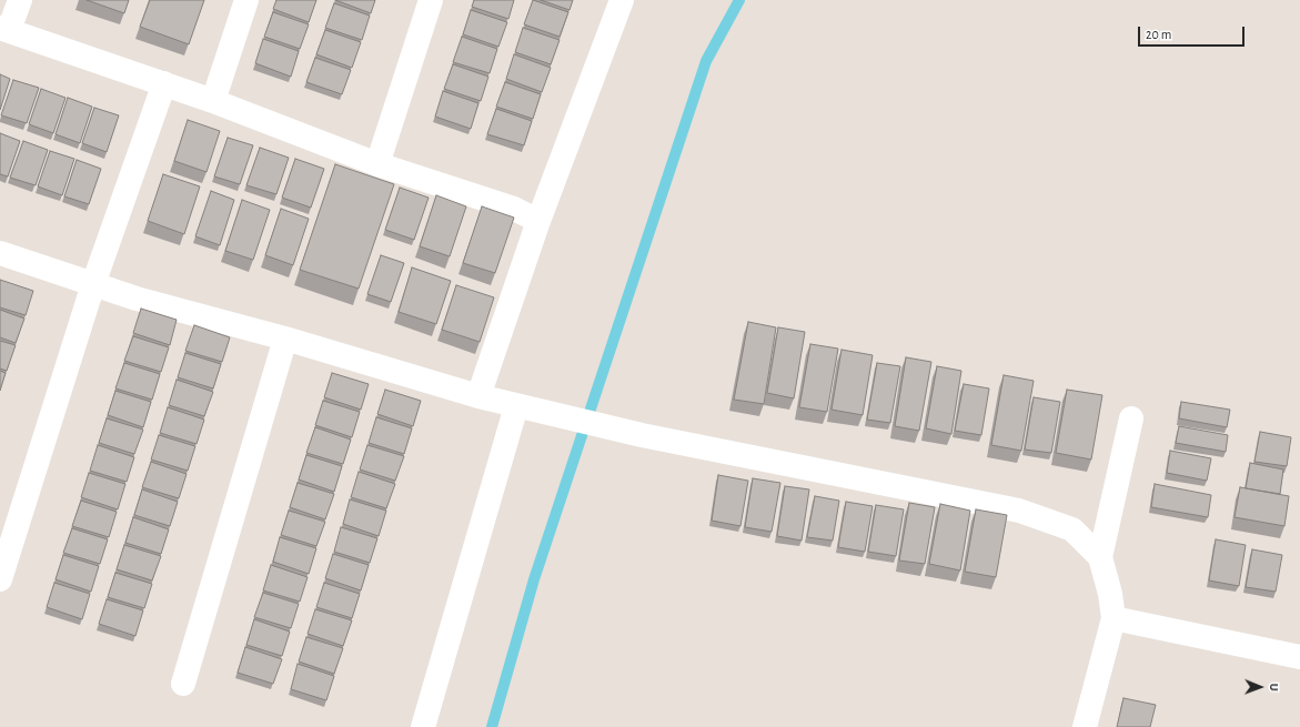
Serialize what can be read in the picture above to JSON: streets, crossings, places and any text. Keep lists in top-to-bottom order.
{
  "scale_bar": "20 m",
  "north": "right"
}
